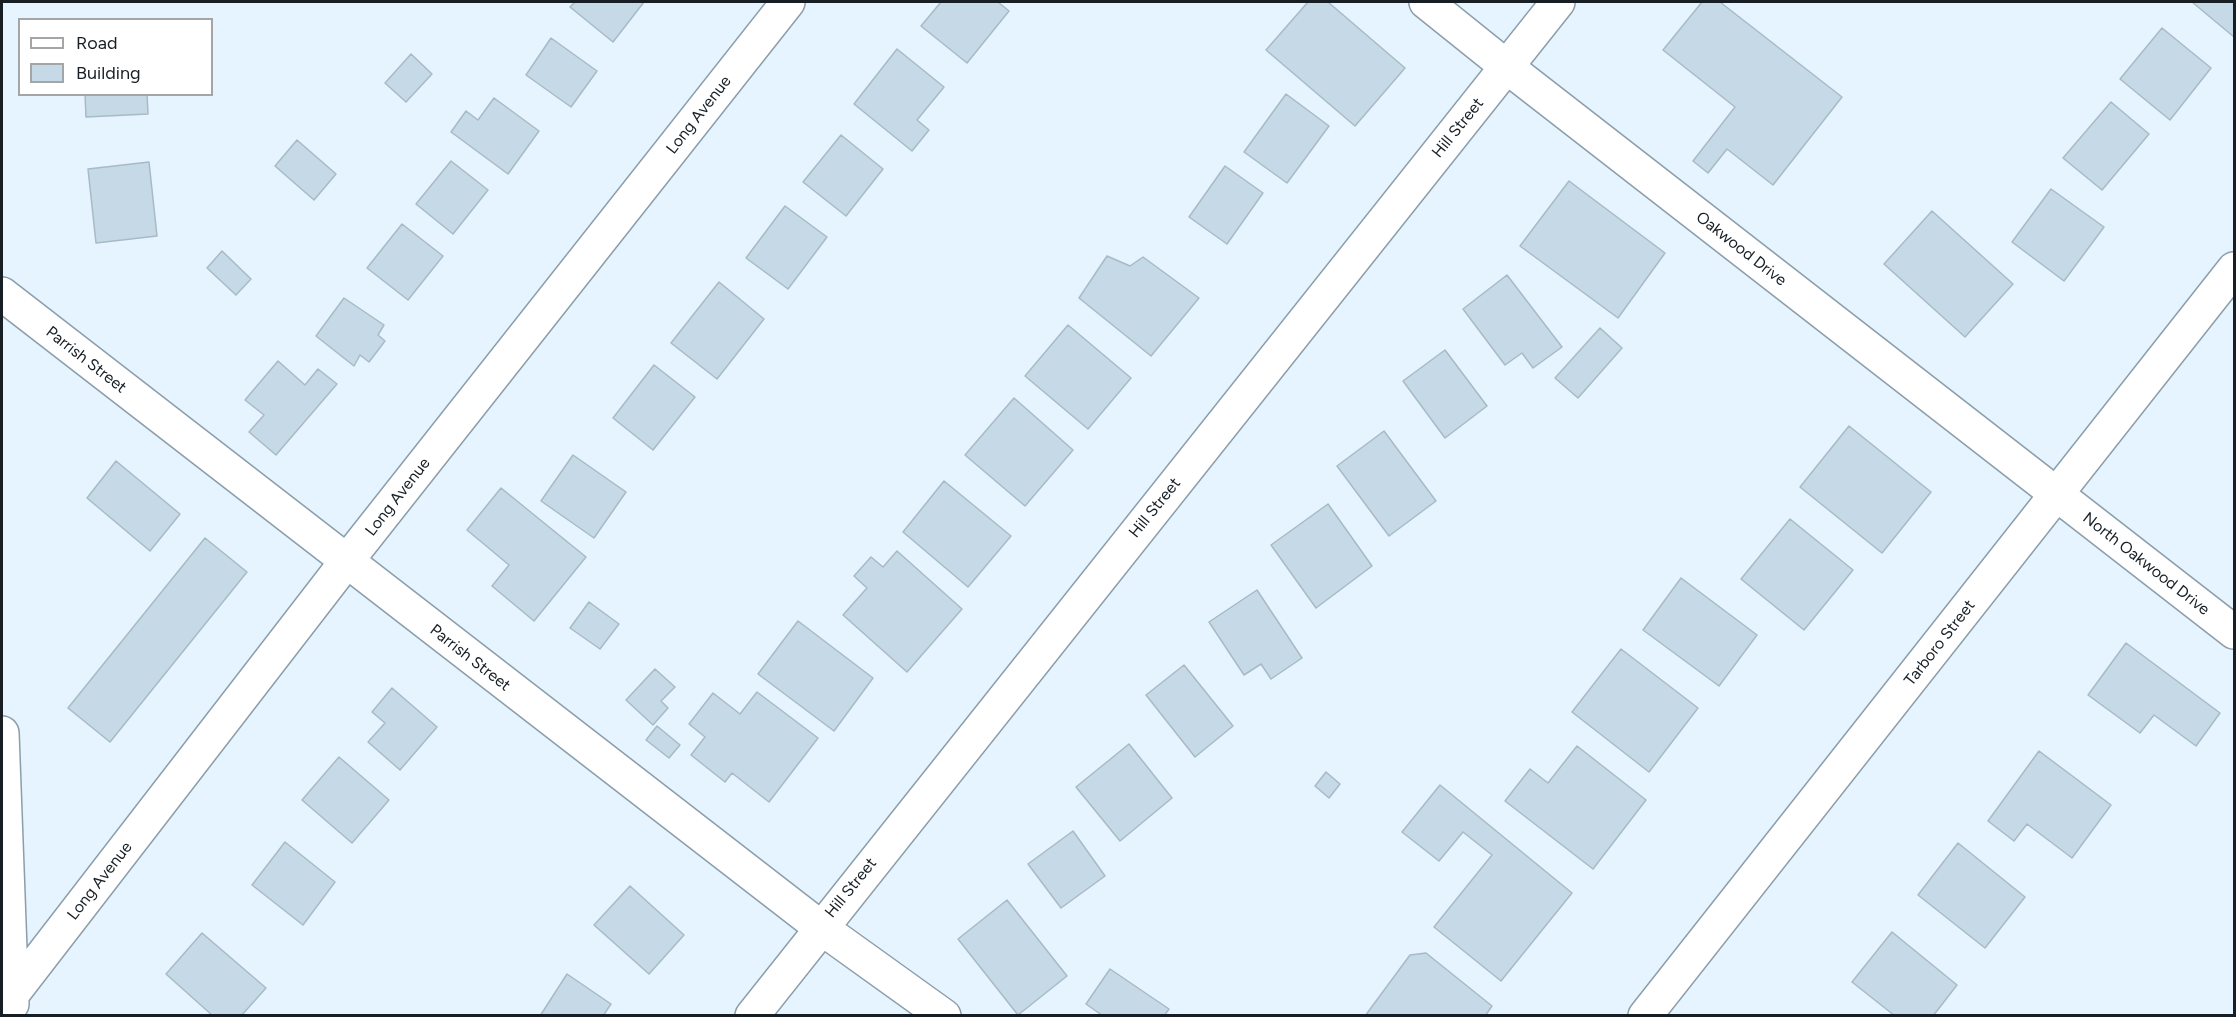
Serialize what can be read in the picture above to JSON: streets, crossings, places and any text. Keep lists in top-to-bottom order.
{
  "streets": {
    "street": [
      "Long Avenue",
      "Hill Street",
      "Oakwood Drive",
      "Parrish Street",
      "North Oakwood Drive",
      "Tarboro Street"
    ]
  },
  "crossings": [
    ["Long Avenue", "Parrish Street"],
    ["Hill Street", "Oakwood Drive"],
    ["Hill Street", "Parrish Street"],
    ["Oakwood Drive", "North Oakwood Drive"],
    ["Oakwood Drive", "Tarboro Street"],
    ["North Oakwood Drive", "Tarboro Street"]
  ],
  "legend": ["Road", "Building"]
}
